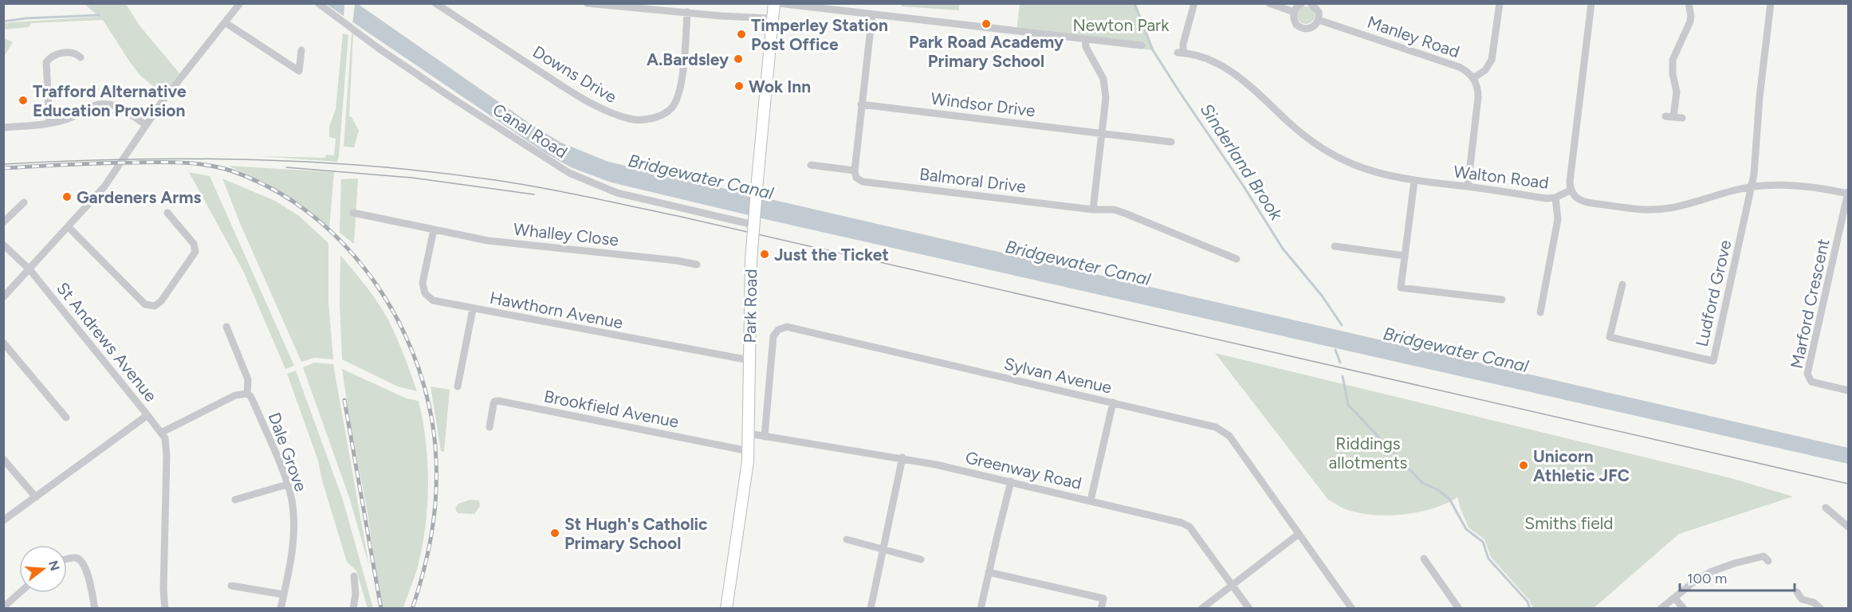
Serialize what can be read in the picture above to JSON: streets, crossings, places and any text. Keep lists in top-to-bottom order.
{
  "streets": {
    "main road": ["Park Road"],
    "street": [
      "Manley Road",
      "Downs Drive",
      "Windsor Drive",
      "Canal Road",
      "Walton Road",
      "Balmoral Drive",
      "Whalley Close",
      "Ludford Grove",
      "Marford Crescent",
      "Hawthorn Avenue",
      "St Andrews Avenue",
      "Sylvan Avenue",
      "Brookfield Avenue",
      "Dale Grove",
      "Greenway Road"
    ]
  },
  "crossings": [
    ["Manley Road", "Walton Road"],
    ["Canal Road", "Park Road"],
    ["Walton Road", "Ludford Grove"],
    ["Walton Road", "Marford Crescent"],
    ["Whalley Close", "Hawthorn Avenue"],
    ["Park Road", "Hawthorn Avenue"],
    ["Park Road", "Brookfield Avenue"],
    ["Park Road", "Greenway Road"],
    ["Sylvan Avenue", "Greenway Road"]
  ],
  "water": ["Sinderland Brook", "Bridgewater Canal"],
  "parks": ["Newton Park", "Riddings allotments", "Smiths field"],
  "places": [
    "Park Road Academy Primary School",
    "Timperley Station Post Office",
    "A.Bardsley",
    "Wok Inn",
    "Trafford Alternative Education Provision",
    "Gardeners Arms",
    "Just the Ticket",
    "Unicorn Athletic JFC",
    "St Hugh's Catholic Primary School"
  ],
  "scale_bar": "100 m",
  "north": "right"
}
